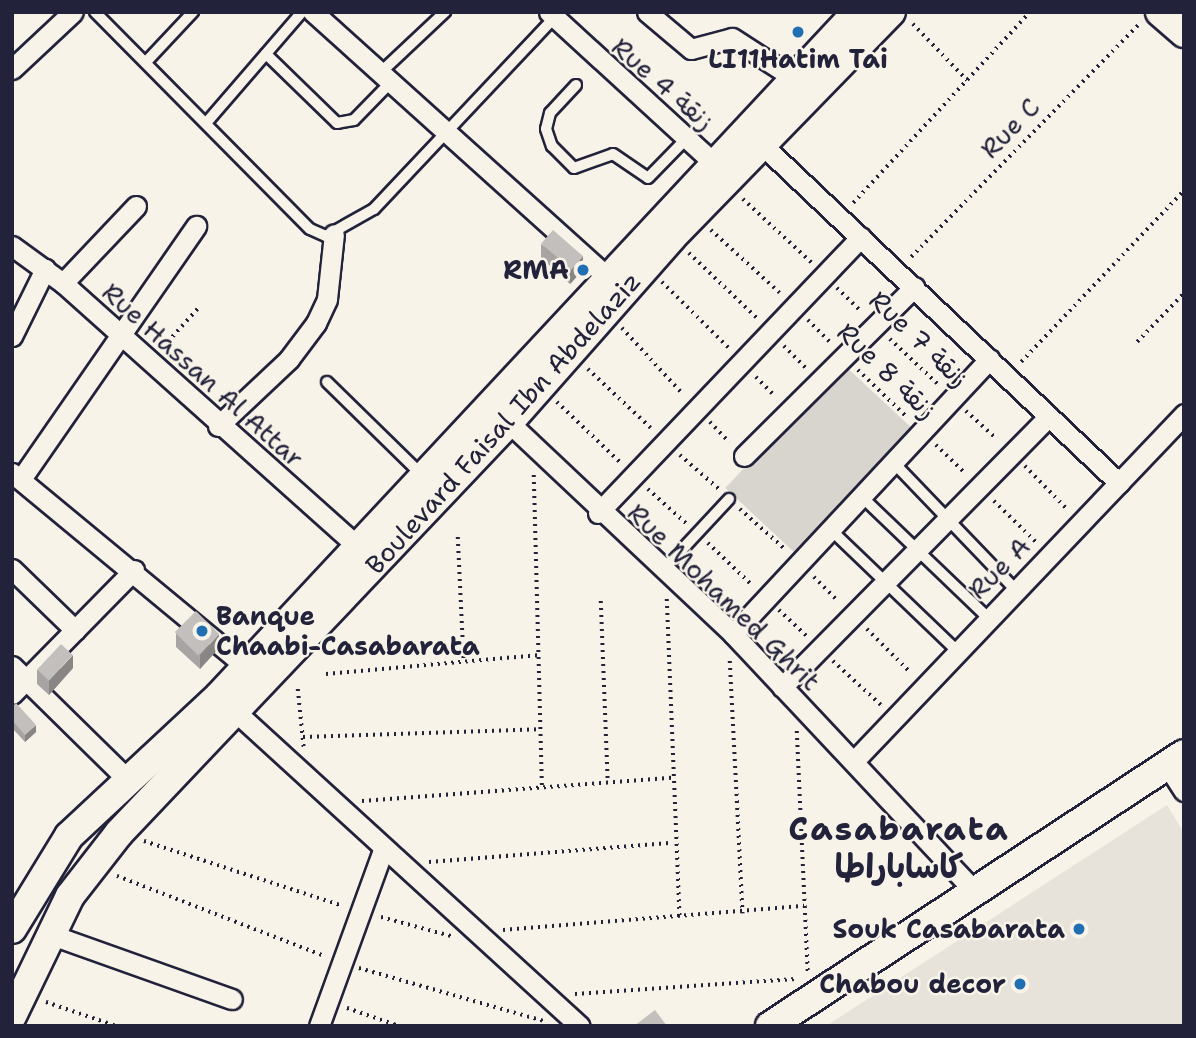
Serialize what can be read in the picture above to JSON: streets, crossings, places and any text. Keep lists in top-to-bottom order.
{
  "streets": {
    "main road": ["Boulevard Faisal Ibn Abdelaziz"],
    "street": [
      "Rue 4 زنقة",
      "Rue Hassan Al Attar",
      "Rue A",
      "Rue Mohamed Ghrit"
    ],
    "path": ["Rue C", "Rue 7 زنقة", "Rue 8 زنقة"]
  },
  "crossings": [
    ["Rue 4 زنقة", "Rue 7 زنقة"],
    ["Rue 4 زنقة", "Boulevard Faisal Ibn Abdelaziz"],
    ["Rue 7 زنقة", "Boulevard Faisal Ibn Abdelaziz"],
    ["Rue 7 زنقة", "Rue A"],
    ["Rue 8 زنقة", "Boulevard Faisal Ibn Abdelaziz"],
    ["Rue 8 زنقة", "Rue A"],
    ["Rue Hassan Al Attar", "Boulevard Faisal Ibn Abdelaziz"],
    ["Boulevard Faisal Ibn Abdelaziz", "Rue Mohamed Ghrit"],
    ["Rue A", "Rue Mohamed Ghrit"]
  ],
  "districts": ["Casabarata كاساباراطا"],
  "places": [
    "LI11Hatim Tai",
    "RMA",
    "Banque Chaabi-Casabarata",
    "Souk Casabarata",
    "Chabou decor"
  ]
}
